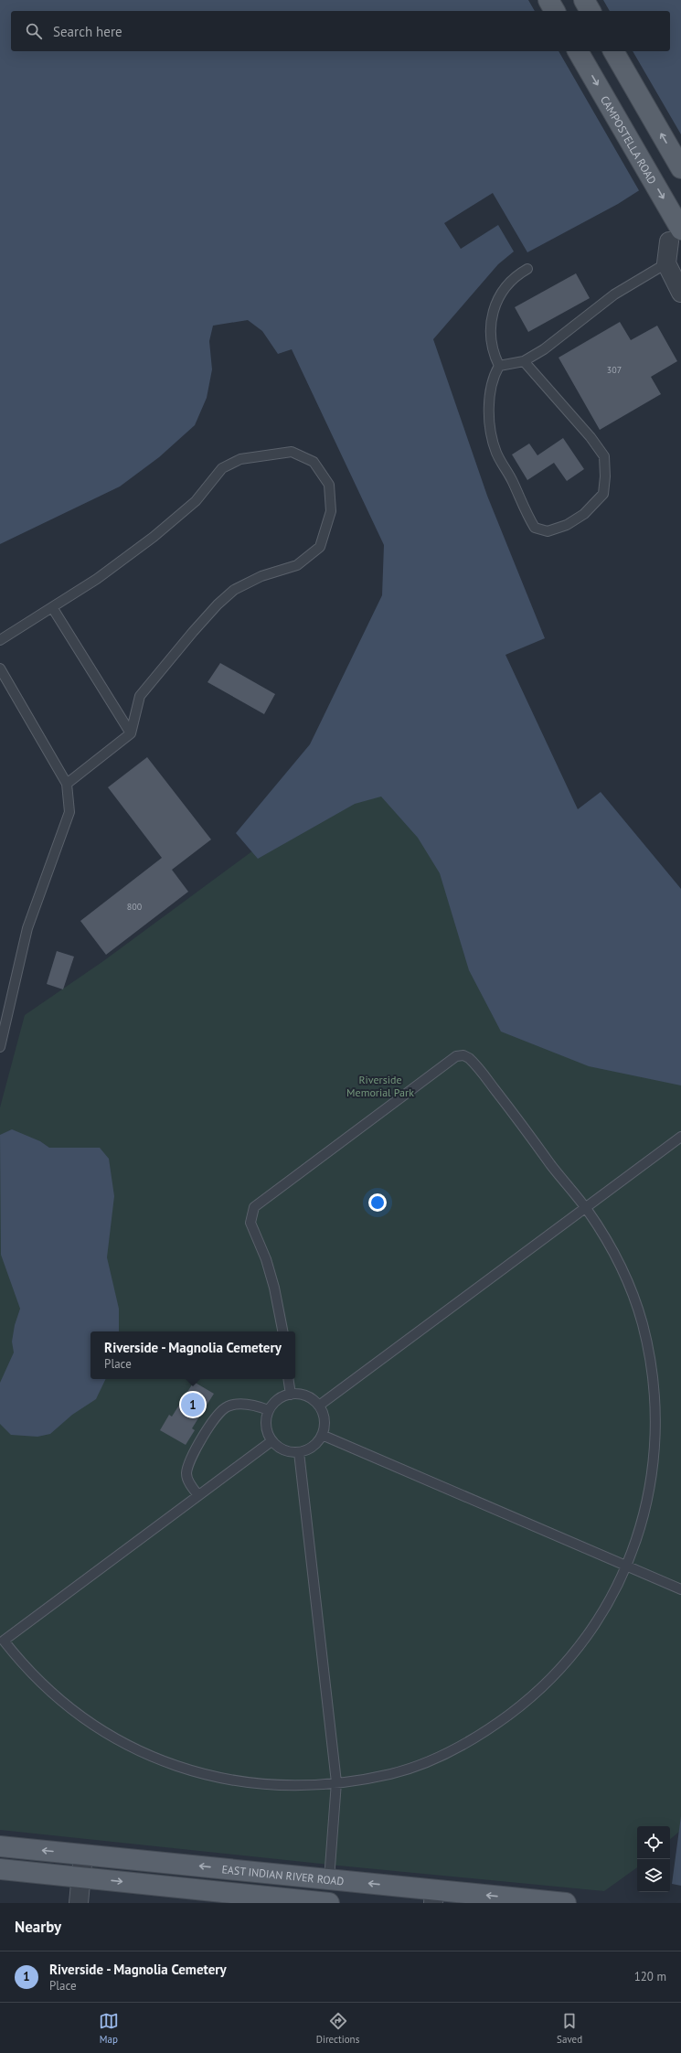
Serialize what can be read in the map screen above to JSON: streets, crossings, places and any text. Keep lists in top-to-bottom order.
{
  "streets": {
    "main road": ["CAMPOSTELLA ROAD", "EAST INDIAN RIVER ROAD"]
  },
  "parks": ["Riverside Memorial Park"],
  "house_numbers": ["307", "800"],
  "page": {
    "search": "Search here",
    "popup": ["Riverside - Magnolia Cemetery", "Place"],
    "pins": "1",
    "heading": "Nearby",
    "list": [
      {
        "mark": "1",
        "name": "Riverside - Magnolia Cemetery",
        "note": "Place",
        "value": "120 m"
      }
    ],
    "nav": ["Map", "Directions", "Saved"]
  }
}
